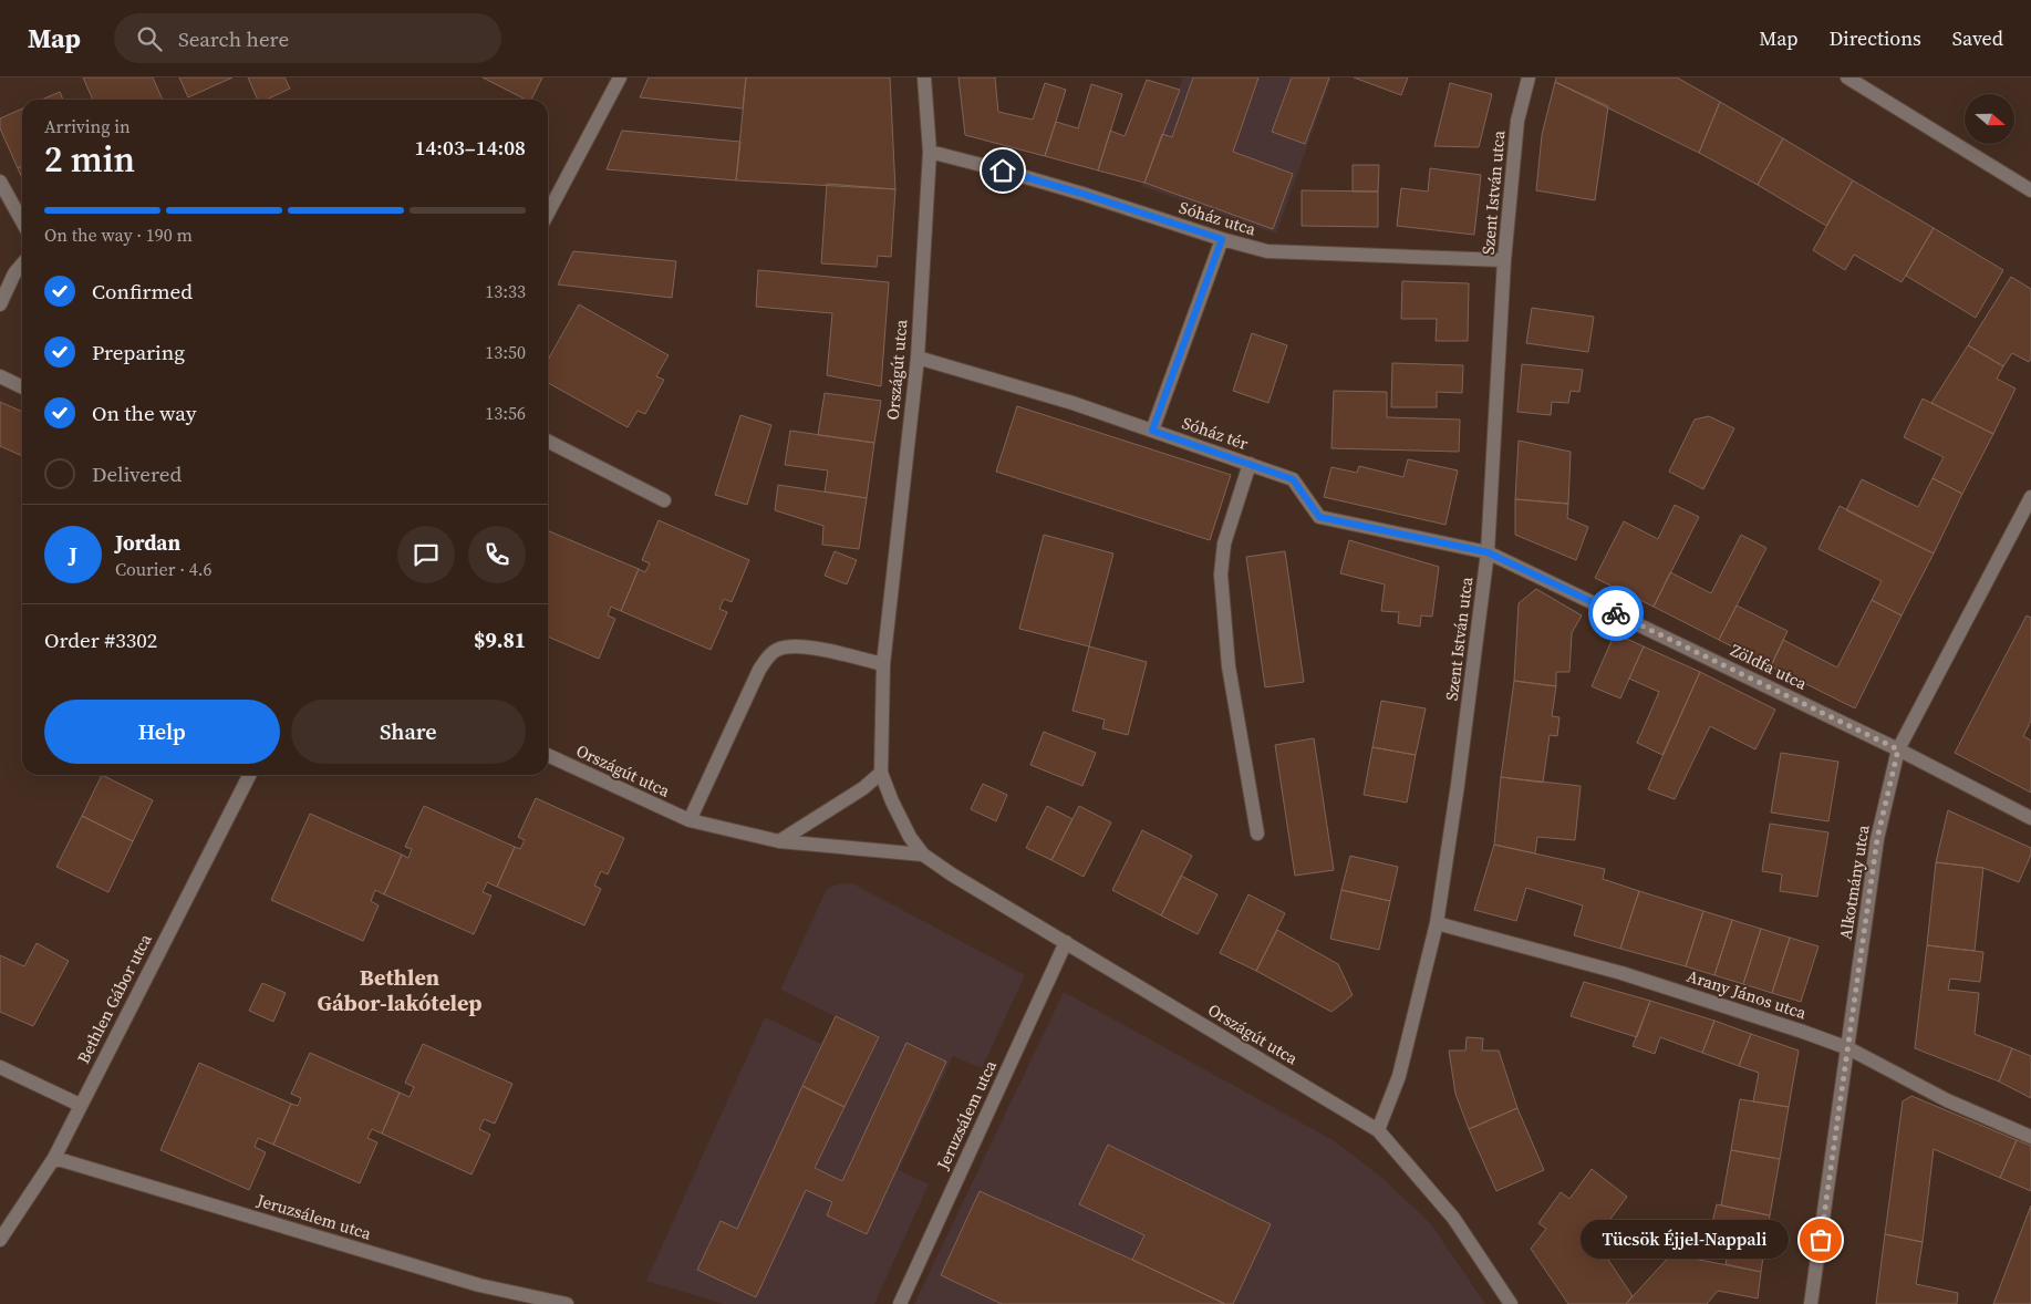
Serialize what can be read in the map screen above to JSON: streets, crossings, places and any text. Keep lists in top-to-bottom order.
{
  "streets": {
    "street": [
      "Szent István utca",
      "Sóház utca",
      "Országút utca",
      "Sóház tér",
      "Zöldfa utca",
      "Alkotmány utca",
      "Arany János utca",
      "Bethlen Gábor utca",
      "Jeruzsálem utca"
    ]
  },
  "crossings": [
    ["Szent István utca", "Sóház utca"],
    ["Szent István utca", "Országút utca"],
    ["Szent István utca", "Sóház tér"],
    ["Szent István utca", "Zöldfa utca"],
    ["Szent István utca", "Arany János utca"],
    ["Sóház utca", "Országút utca"],
    ["Országút utca", "Sóház tér"],
    ["Országút utca", "Jeruzsálem utca"],
    ["Sóház tér", "Zöldfa utca"],
    ["Zöldfa utca", "Alkotmány utca"],
    ["Alkotmány utca", "Arany János utca"],
    ["Bethlen Gábor utca", "Jeruzsálem utca"]
  ],
  "districts": ["Bethlen Gábor-lakótelep"],
  "places": ["Tücsök Éjjel-Nappali"],
  "north": "right",
  "page": {
    "header": "Map",
    "search": "Search here",
    "nav": ["Map", "Directions", "Saved"],
    "heading": ["2 min", "Arriving in", "14:03–14:08"],
    "panel": [
      "Jordan",
      "Courier · 4.6",
      "Order #3302",
      "$9.81"
    ],
    "bar": "On the way · 190 m",
    "list": [
      ["Confirmed", "13:33"],
      ["Preparing", "13:50"],
      ["On the way", "13:56"],
      "Delivered"
    ],
    "round": "J",
    "buttons": ["Help", "Share"],
    "bubble": "Tücsök Éjjel-Nappali"
  }
}
